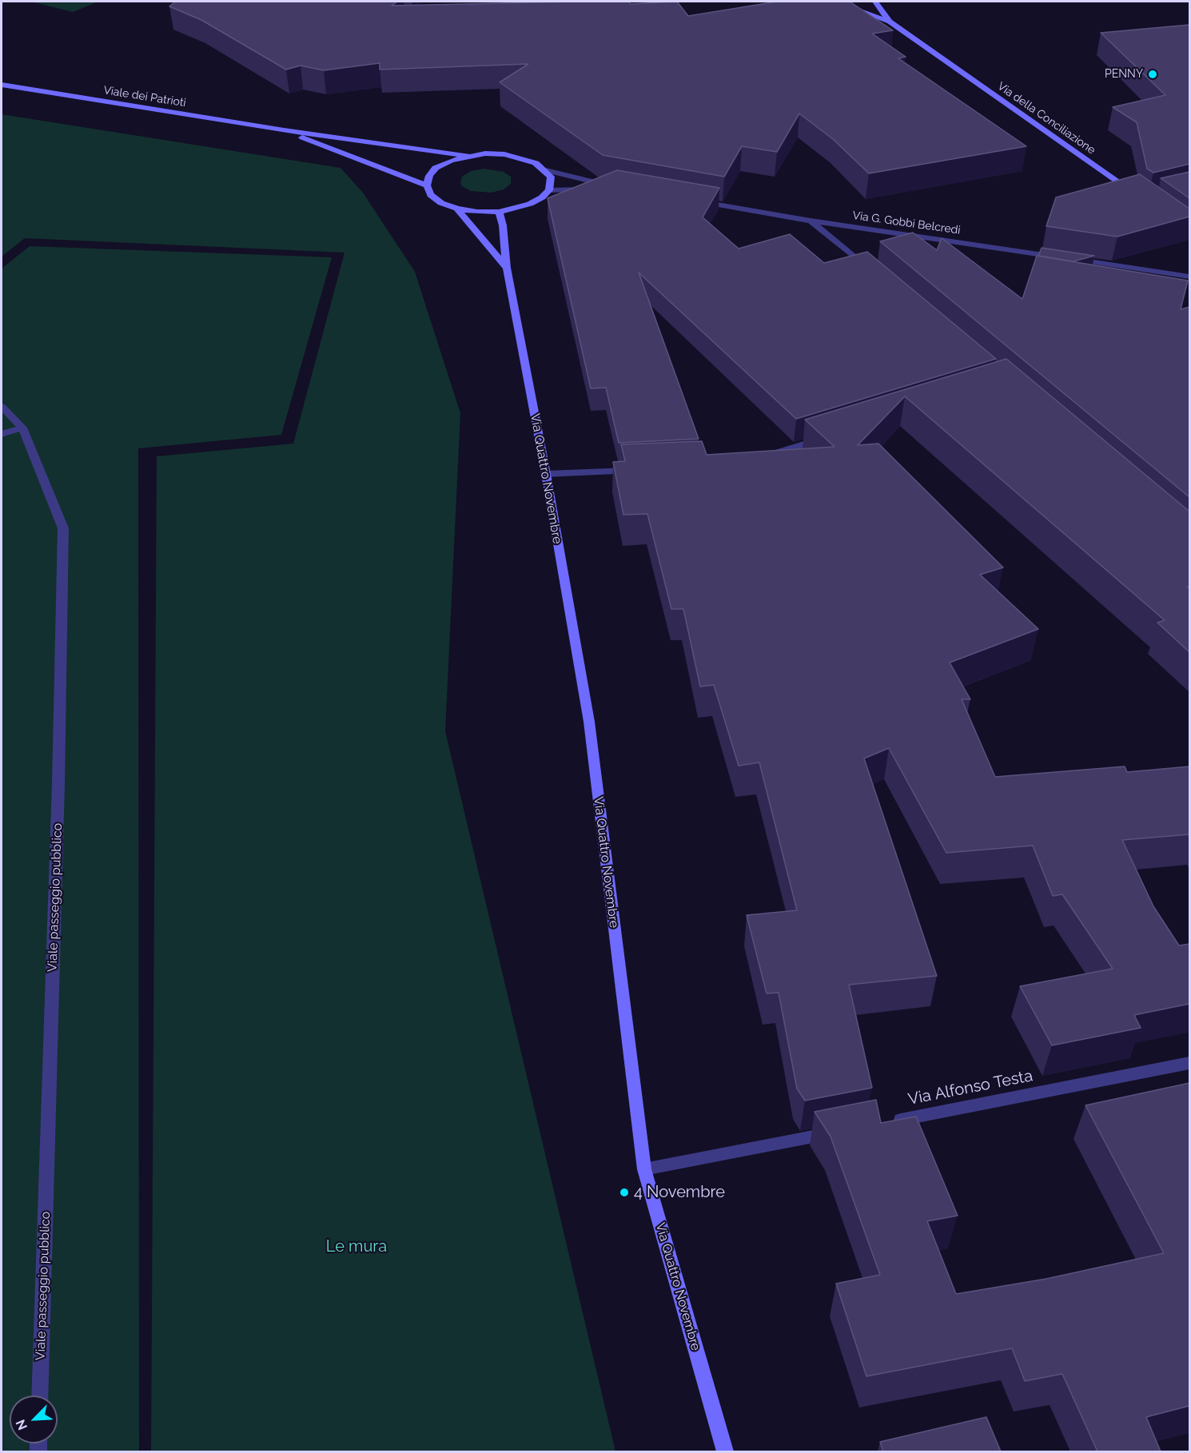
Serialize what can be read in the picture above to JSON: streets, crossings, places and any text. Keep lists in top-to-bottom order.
{
  "streets": {
    "main road": ["Viale dei Patrioti", "Via della Conciliazione", "Via Quattro Novembre"],
    "street": ["Via G. Gobbi Belcredi", "Viale passeggio pubblico", "Via Alfonso Testa"]
  },
  "crossings": [
    ["Viale dei Patrioti", "Via Quattro Novembre"]
  ],
  "parks": ["Le mura"],
  "places": ["PENNY", "4 Novembre"],
  "north": "bottom left"
}
